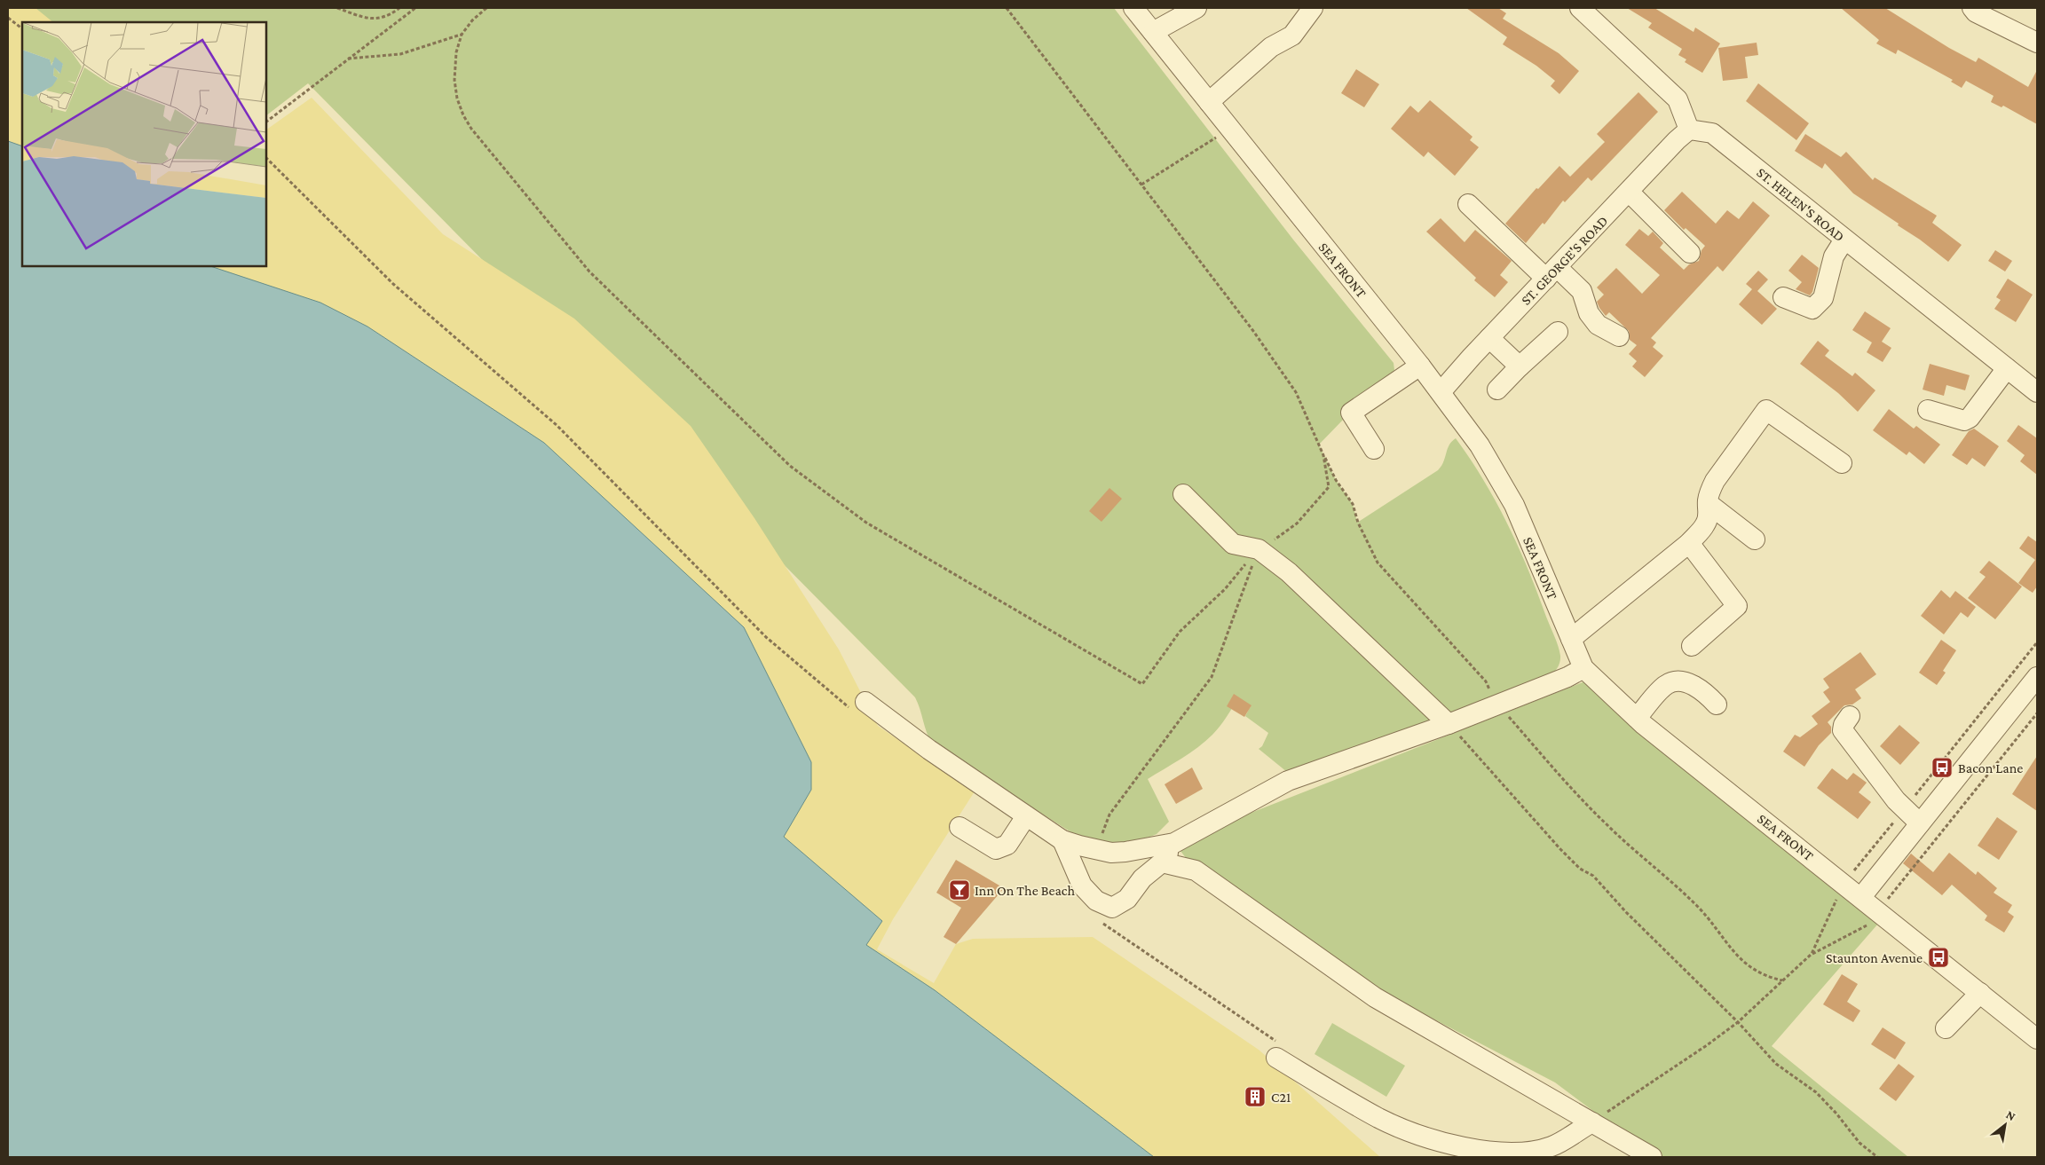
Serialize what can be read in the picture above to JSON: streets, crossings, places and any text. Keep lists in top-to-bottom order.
{
  "streets": {
    "street": ["ST. HELEN'S ROAD", "ST. GEORGE'S ROAD", "SEA FRONT"]
  },
  "crossings": [
    ["ST. HELEN'S ROAD", "ST. GEORGE'S ROAD"],
    ["ST. GEORGE'S ROAD", "SEA FRONT"]
  ],
  "places": {
    "bus stop": ["Bacon Lane", "Staunton Avenue"],
    "bar": ["Inn On The Beach"],
    "building": ["C21"]
  },
  "north": "top right"
}
